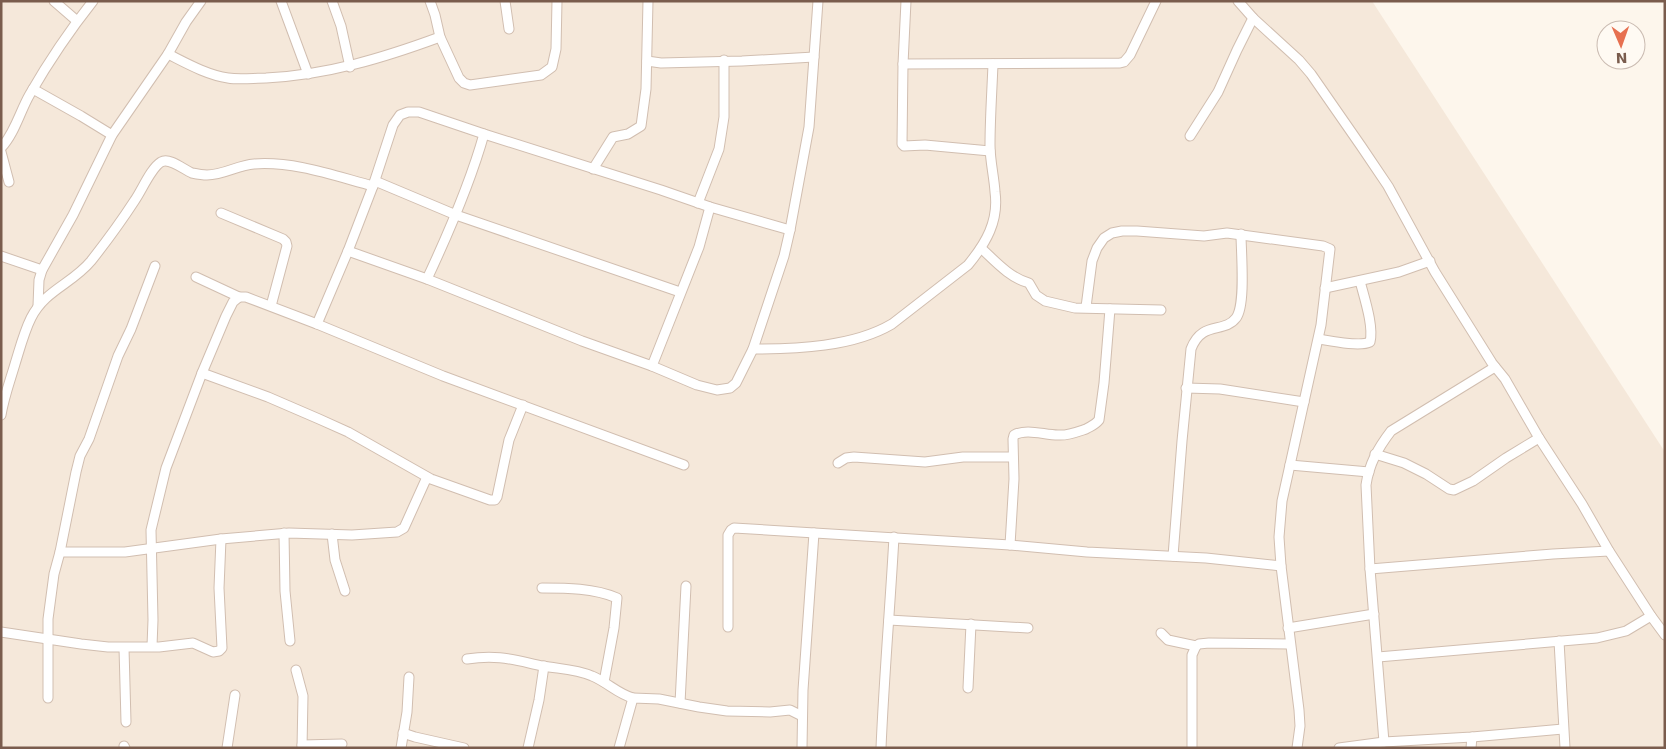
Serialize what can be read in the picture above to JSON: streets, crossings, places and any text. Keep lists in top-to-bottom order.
{
  "north": "bottom"
}
